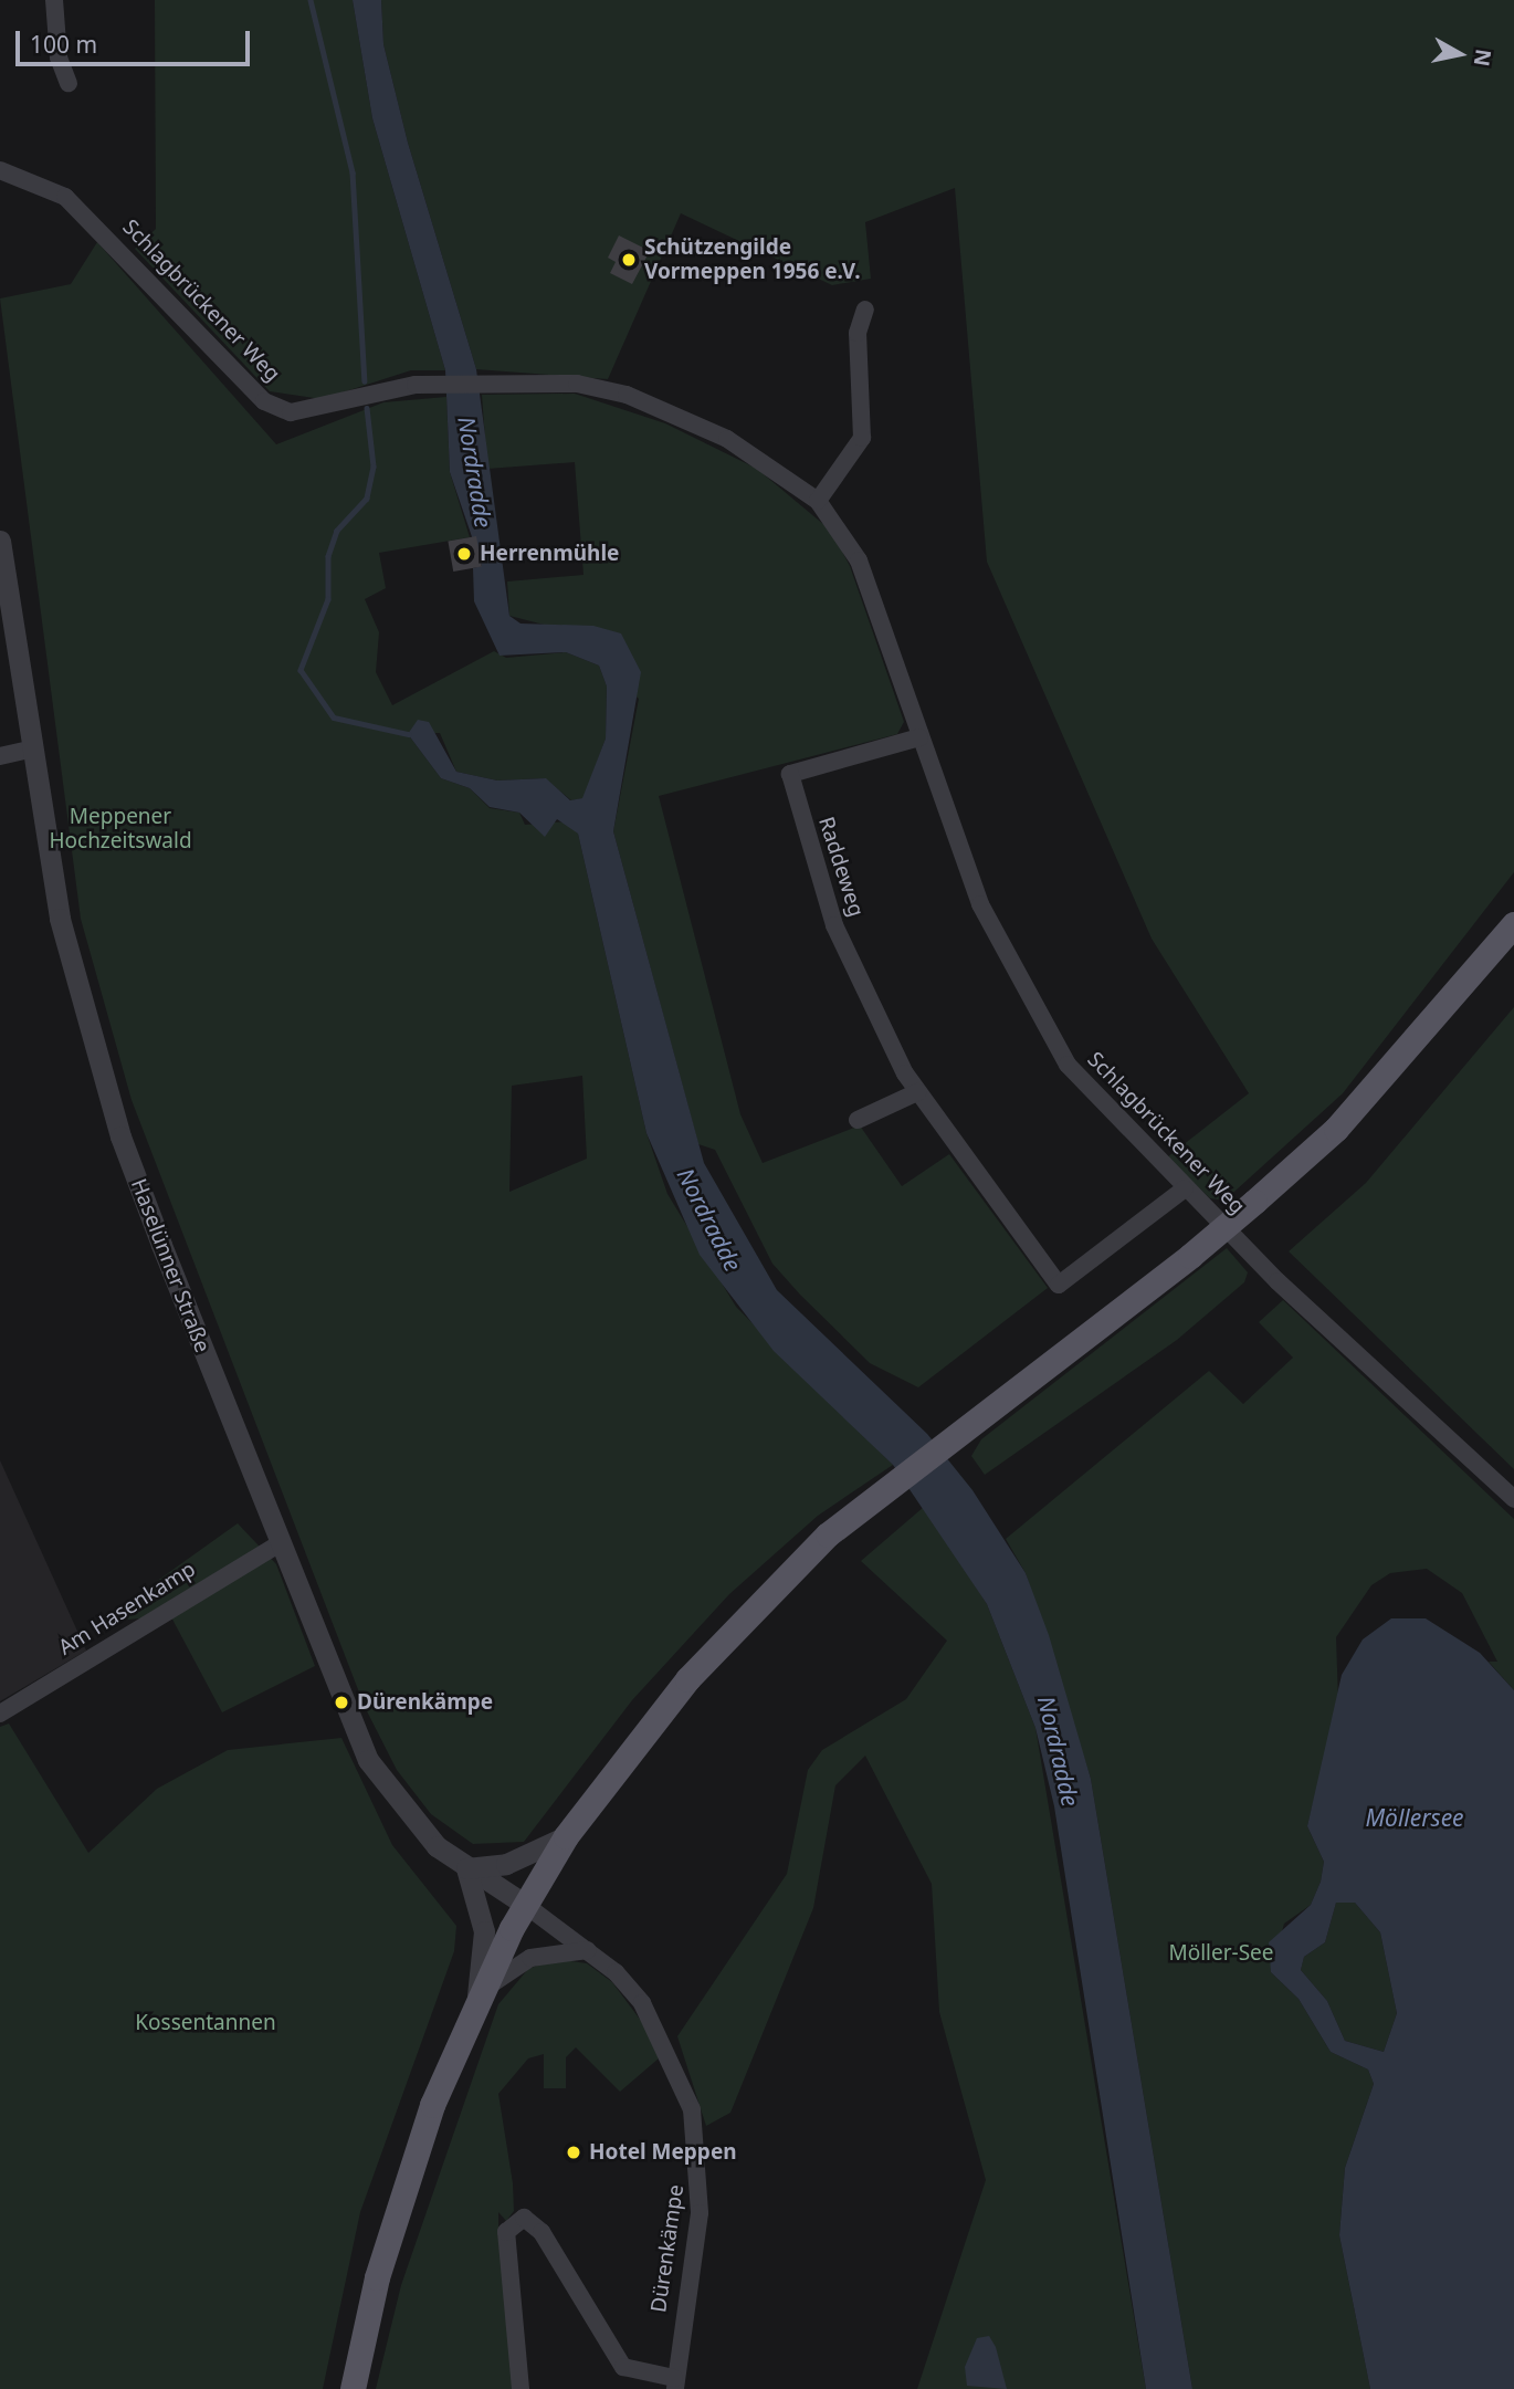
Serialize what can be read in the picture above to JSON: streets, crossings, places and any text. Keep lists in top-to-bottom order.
{
  "streets": {
    "street": [
      "Schlagbrückener Weg",
      "Raddeweg",
      "Haselünner Straße",
      "Am Hasenkamp",
      "Dürenkämpe"
    ]
  },
  "crossings": [
    ["Schlagbrückener Weg", "Raddeweg"],
    ["Haselünner Straße", "Am Hasenkamp"],
    ["Haselünner Straße", "Dürenkämpe"]
  ],
  "water": ["Nordradde", "Möllersee"],
  "parks": ["Meppener Hochzeitswald", "Möller-See", "Kossentannen"],
  "places": [
    "Schützengilde Vormeppen 1956 e.V.",
    "Herrenmühle",
    "Dürenkämpe",
    "Hotel Meppen"
  ],
  "scale_bar": "100 m",
  "north": "right"
}
